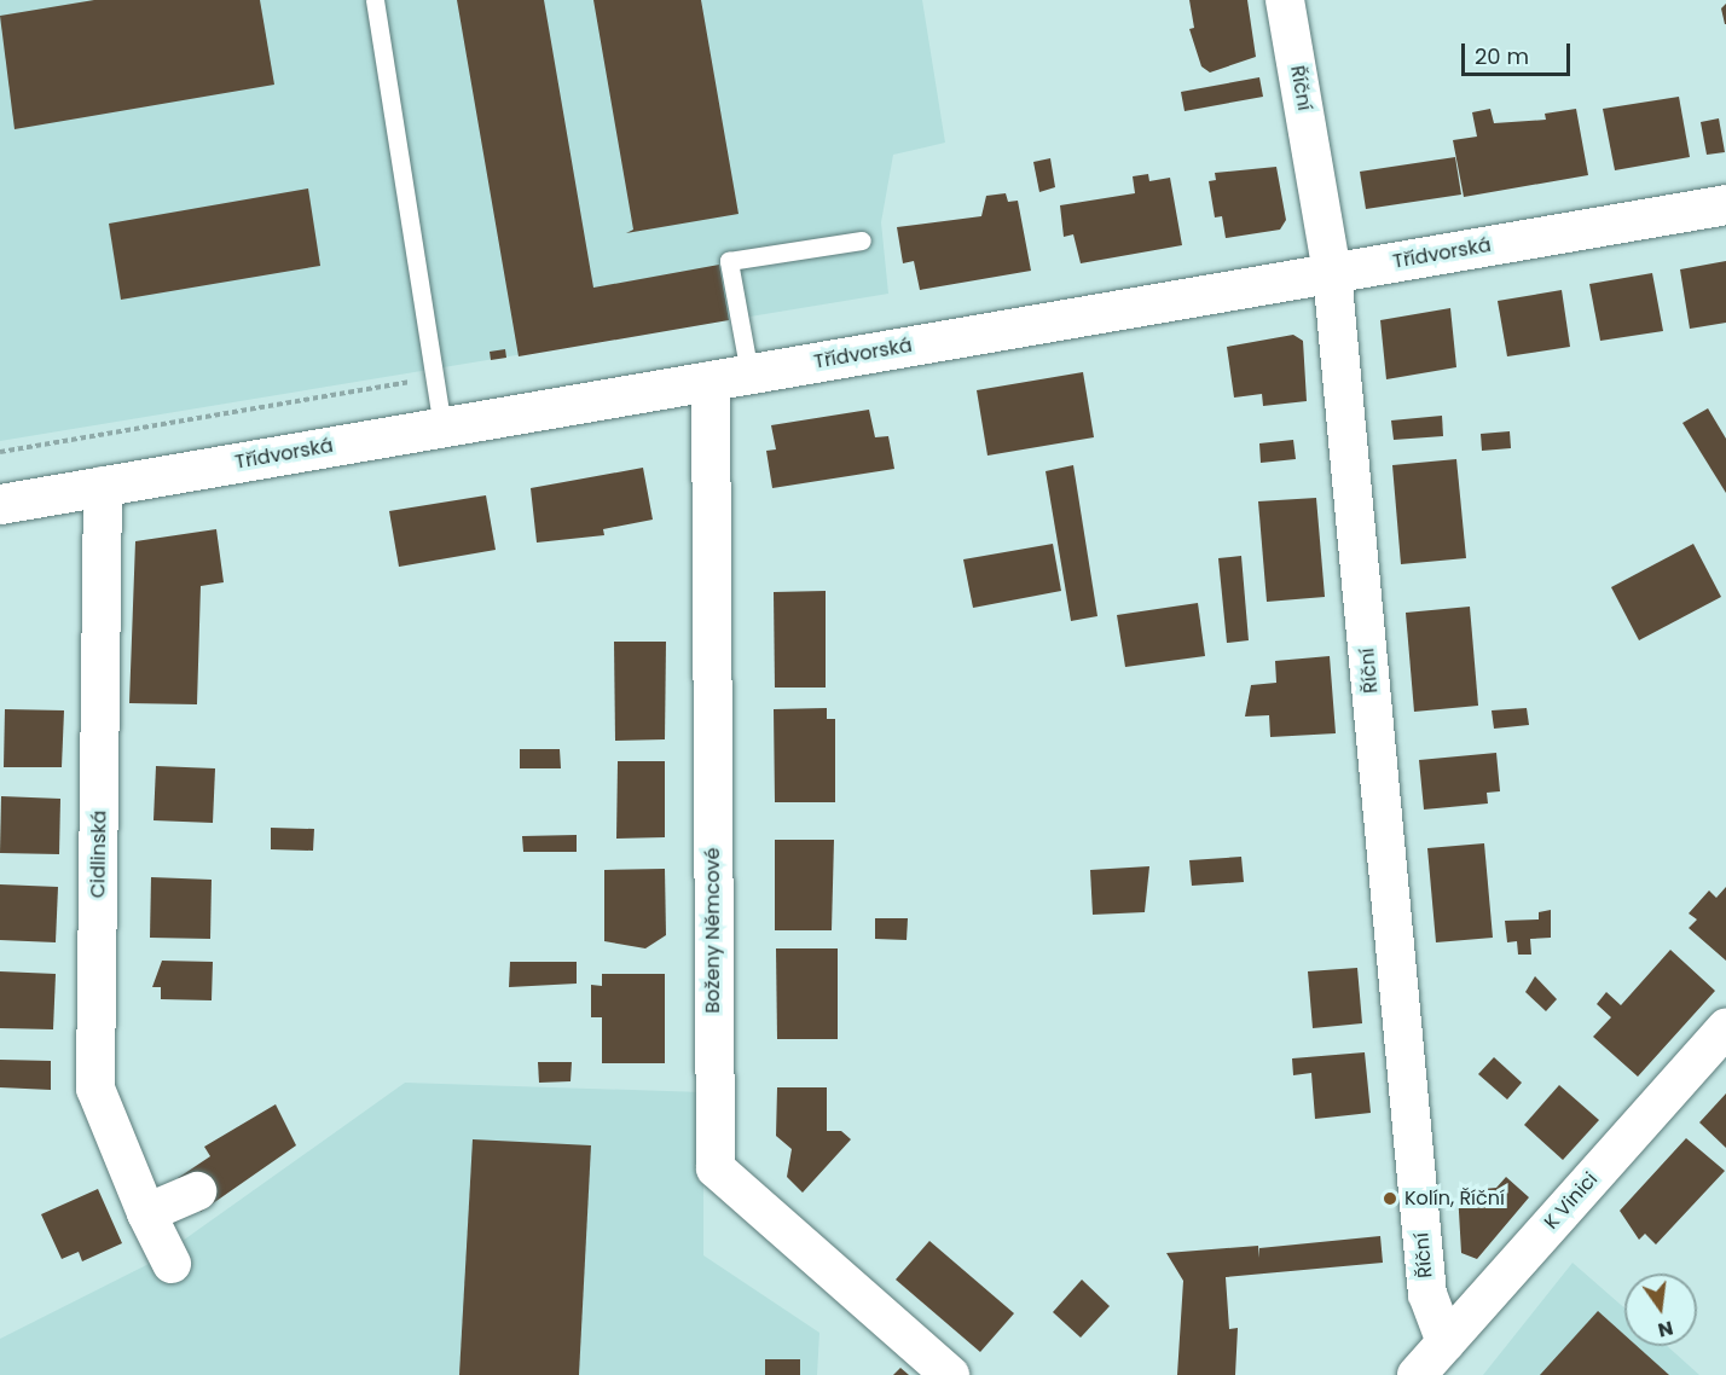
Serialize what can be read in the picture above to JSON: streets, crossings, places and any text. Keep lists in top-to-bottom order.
{
  "streets": {
    "main road": ["Třídvorská"],
    "street": [
      "Říční",
      "Cidlinská",
      "Boženy Němcové",
      "K Vinici"
    ]
  },
  "crossings": [
    ["Říční", "Třídvorská"],
    ["Říční", "K Vinici"],
    ["Třídvorská", "Cidlinská"],
    ["Třídvorská", "Boženy Němcové"]
  ],
  "places": ["Kolín, Říční"],
  "scale_bar": "20 m",
  "north": "bottom"
}
